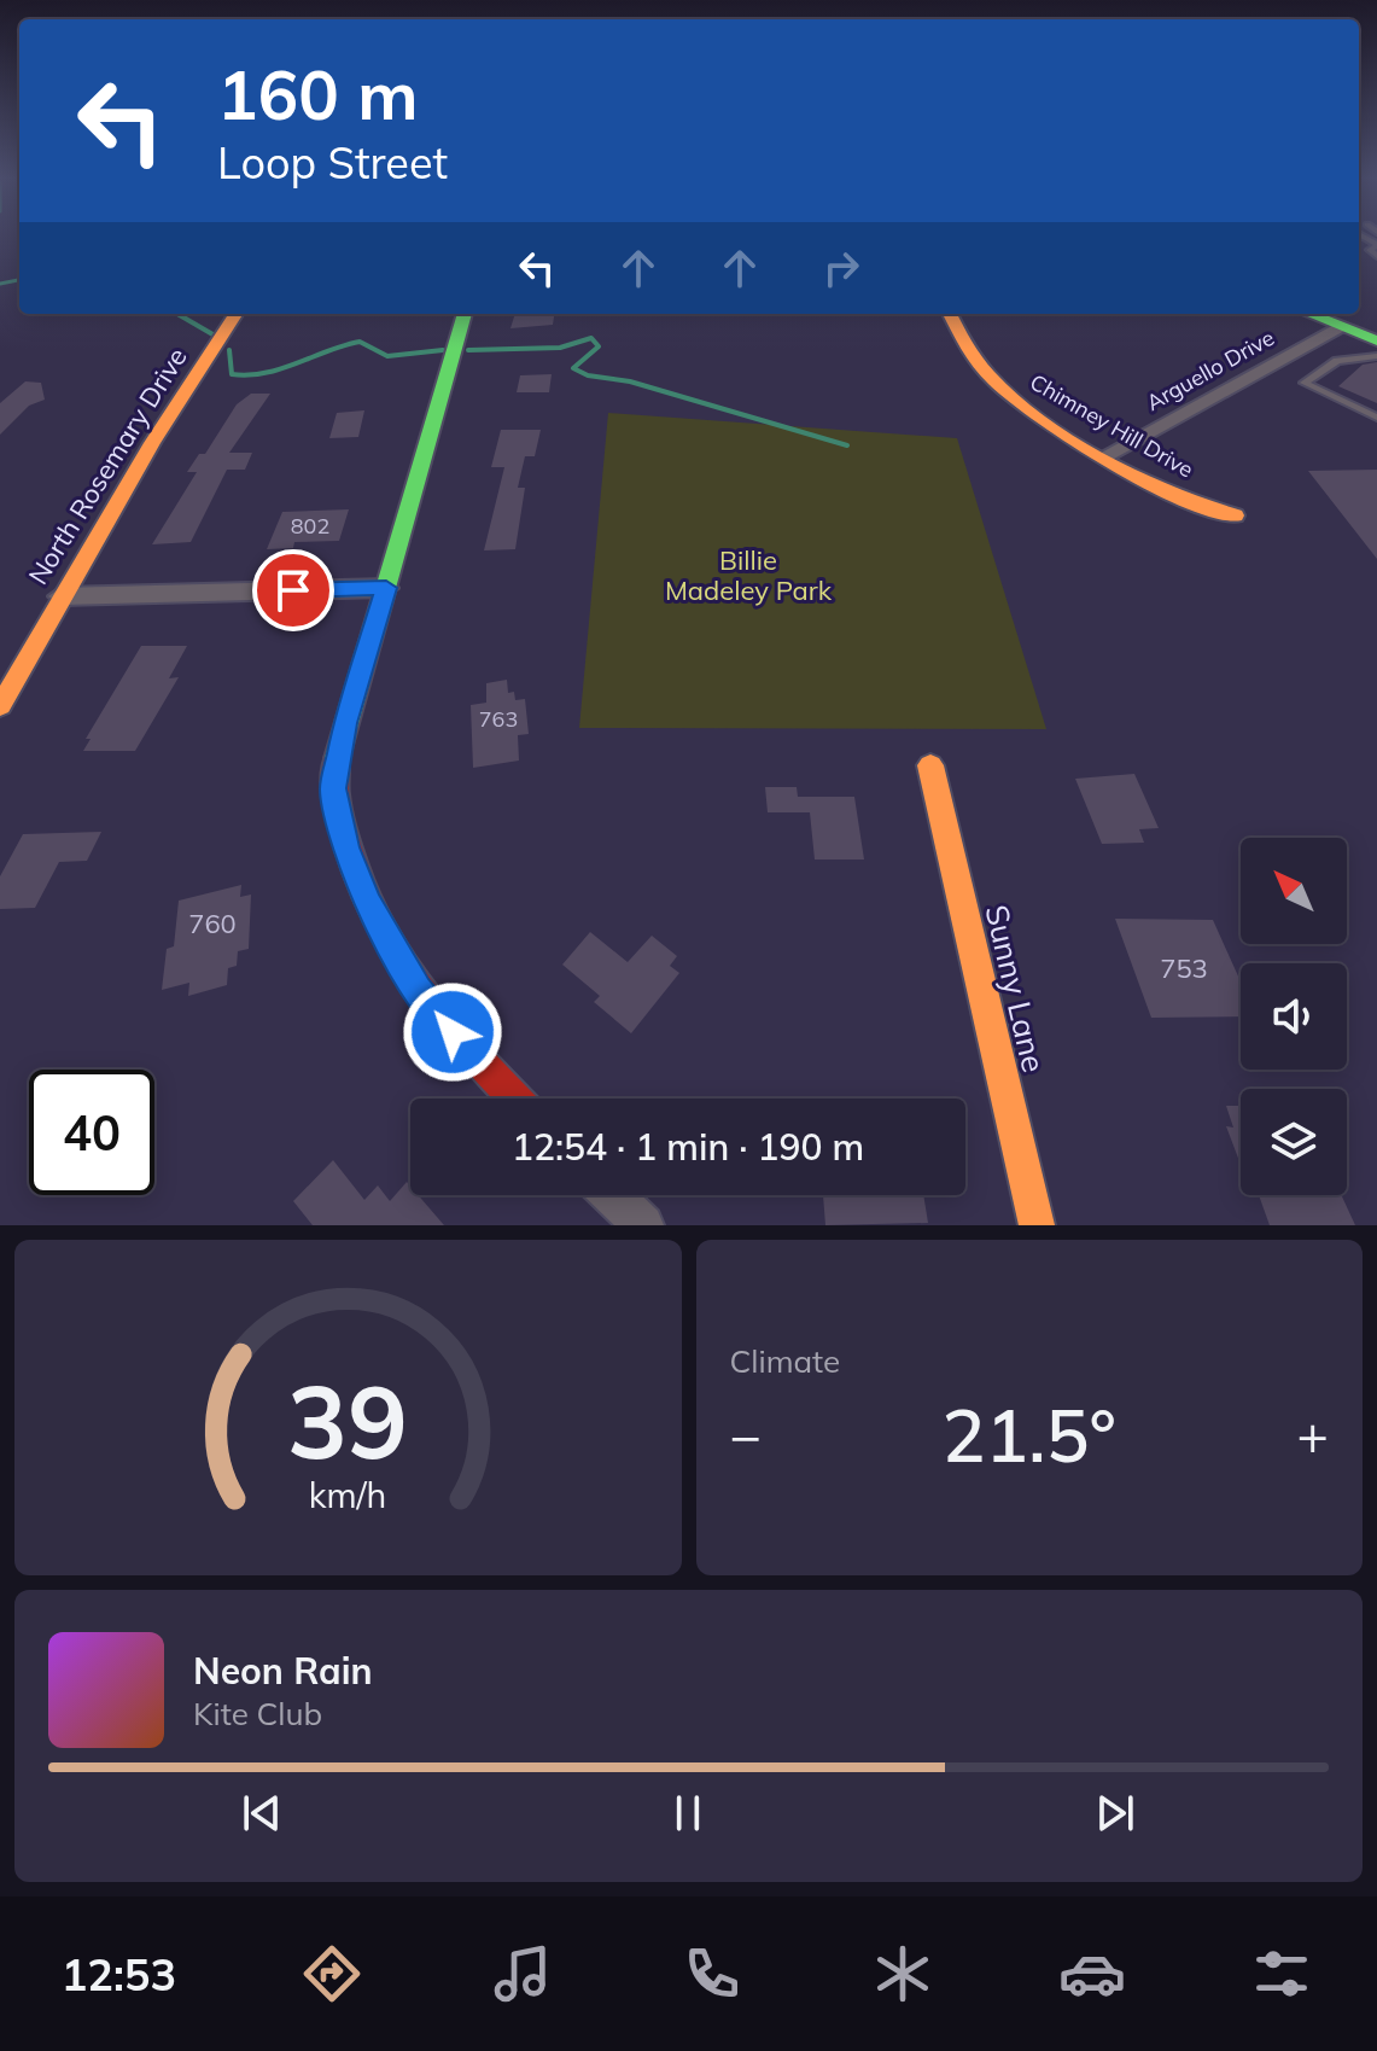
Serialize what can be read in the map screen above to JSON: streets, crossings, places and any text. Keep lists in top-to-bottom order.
{
  "streets": {
    "street": [
      "Arguello Drive",
      "Chimney Hill Drive",
      "North Rosemary Drive",
      "Sunny Lane"
    ]
  },
  "crossings": [
    ["Arguello Drive", "Chimney Hill Drive"]
  ],
  "parks": ["Billie Madeley Park"],
  "house_numbers": [
    "802",
    "763",
    "760",
    "753"
  ],
  "north": "top left",
  "page": {
    "turn": ["160 m", "Loop Street"],
    "limit": "40",
    "trip": "12:54 · 1 min · 190 m",
    "tile": "Climate",
    "heat": ["−", "21.5°", "+"],
    "song": ["Neon Rain", "Kite Club"],
    "tabs": "12:53",
    "gauge": ["39", "km/h"]
  }
}
